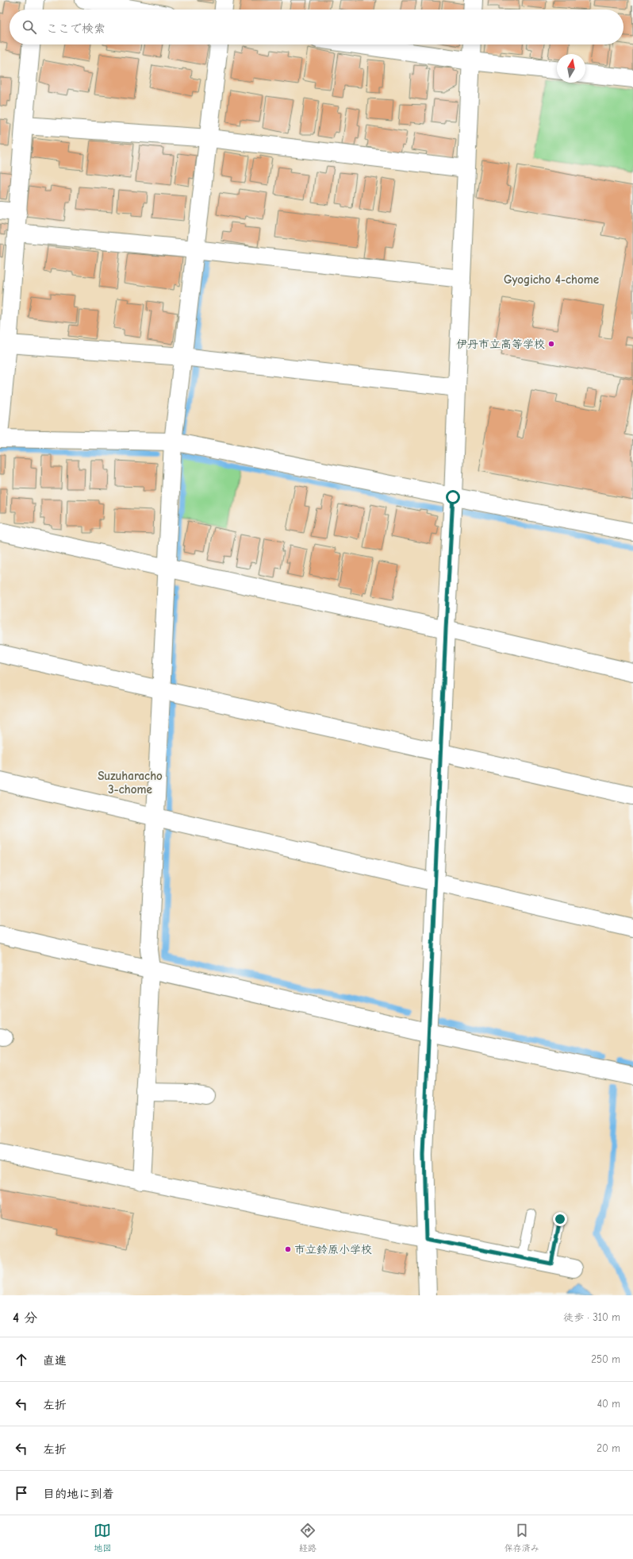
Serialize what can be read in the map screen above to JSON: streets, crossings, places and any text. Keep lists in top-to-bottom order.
{
  "districts": ["Gyogicho 4-chome", "Suzuharacho 3-chome"],
  "places": ["伊丹市立高等学校", "市立鈴原小学校"],
  "north": "top",
  "page": {
    "search": "ここで検索",
    "heading": ["4 分", "徒歩 · 310 m"],
    "list": [
      ["直進", "250 m"],
      ["左折", "40 m"],
      ["左折", "20 m"],
      "目的地に到着"
    ],
    "nav": ["地図", "経路", "保存済み"]
  }
}
